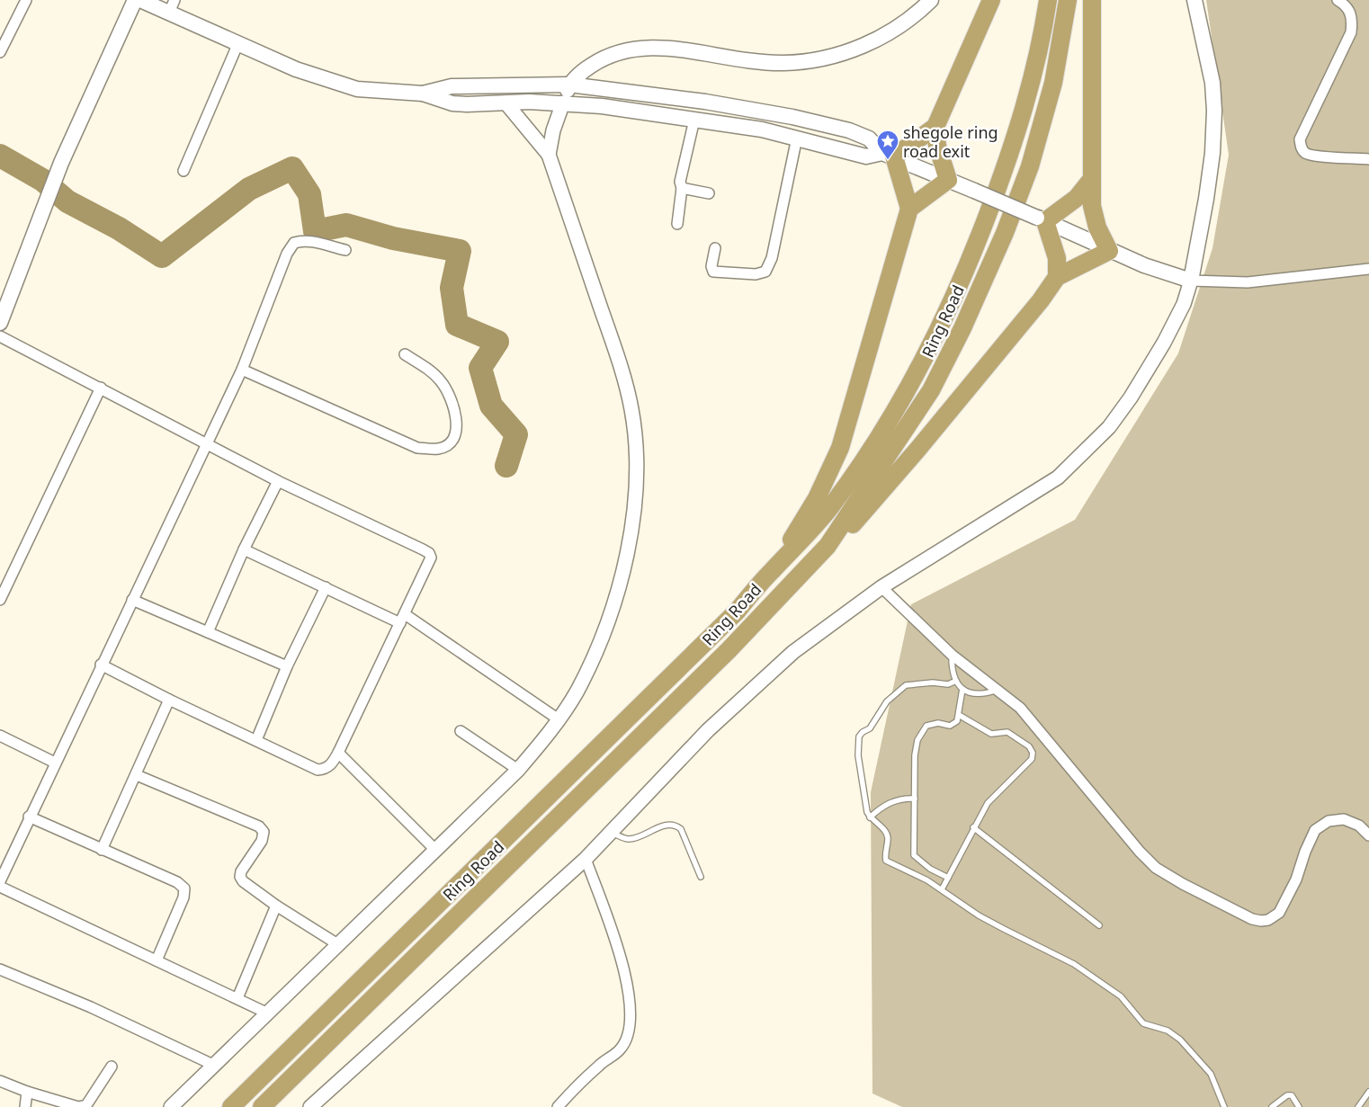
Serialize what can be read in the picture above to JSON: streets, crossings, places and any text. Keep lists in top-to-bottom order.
{
  "streets": {
    "highway": ["Ring Road"]
  },
  "places": {
    "place": ["shegole ring road exit"]
  }
}
